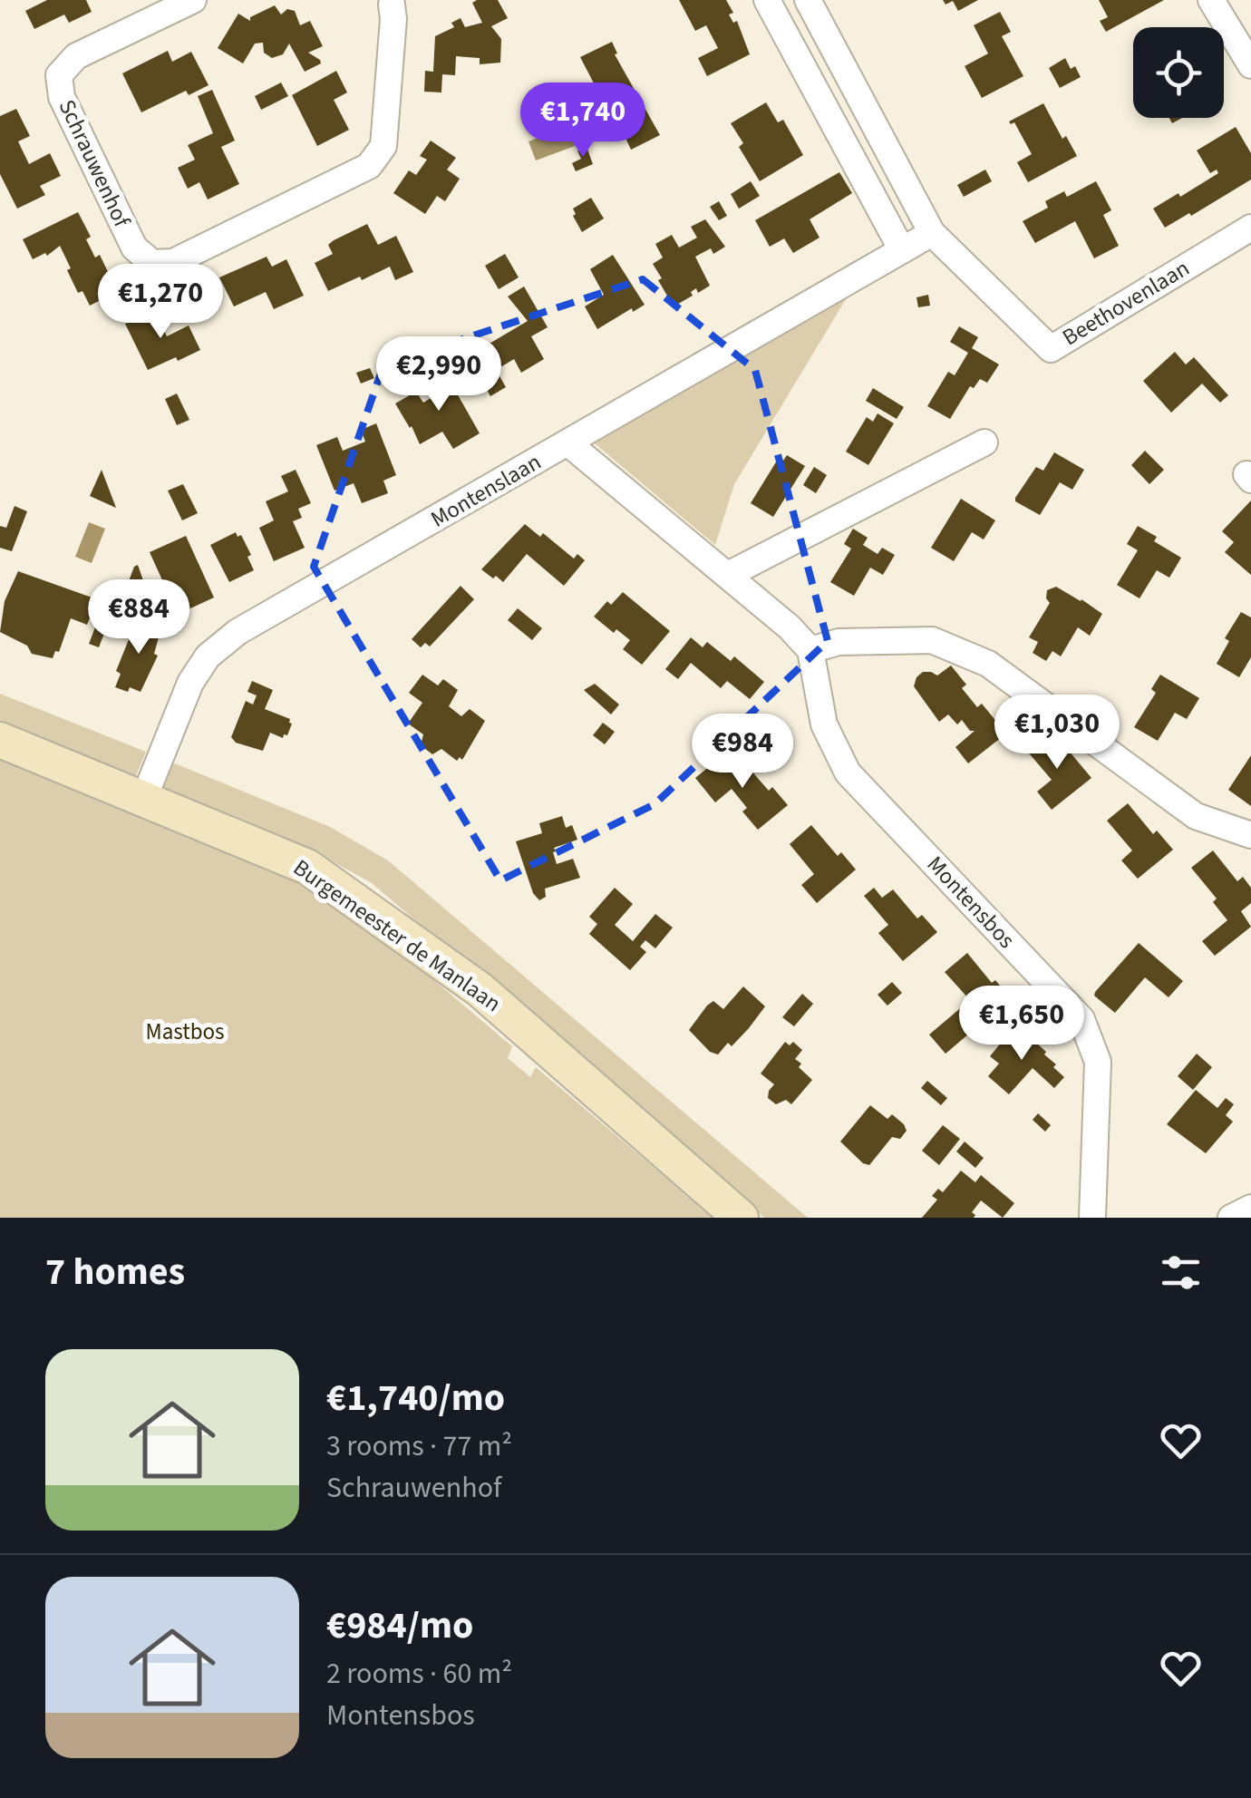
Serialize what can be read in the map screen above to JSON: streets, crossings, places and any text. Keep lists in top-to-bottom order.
{
  "streets": {
    "street": [
      "Schrauwenhof",
      "Beethovenlaan",
      "Montenslaan",
      "Montensbos",
      "Burgemeester de Manlaan"
    ]
  },
  "crossings": [
    ["Beethovenlaan", "Montenslaan"],
    ["Montenslaan", "Burgemeester de Manlaan"]
  ],
  "parks": ["Mastbos"],
  "page": {
    "price": [
      "€1,740",
      "€1,270",
      "€2,990",
      "€884",
      "€1,030",
      "€984",
      "€1,650"
    ],
    "heading": "7 homes",
    "list": [
      {
        "name": "€1,740/mo",
        "note": "3 rooms · 77 m² · Schrauwenhof"
      },
      {
        "name": "€984/mo",
        "note": "2 rooms · 60 m² · Montensbos"
      }
    ]
  }
}
